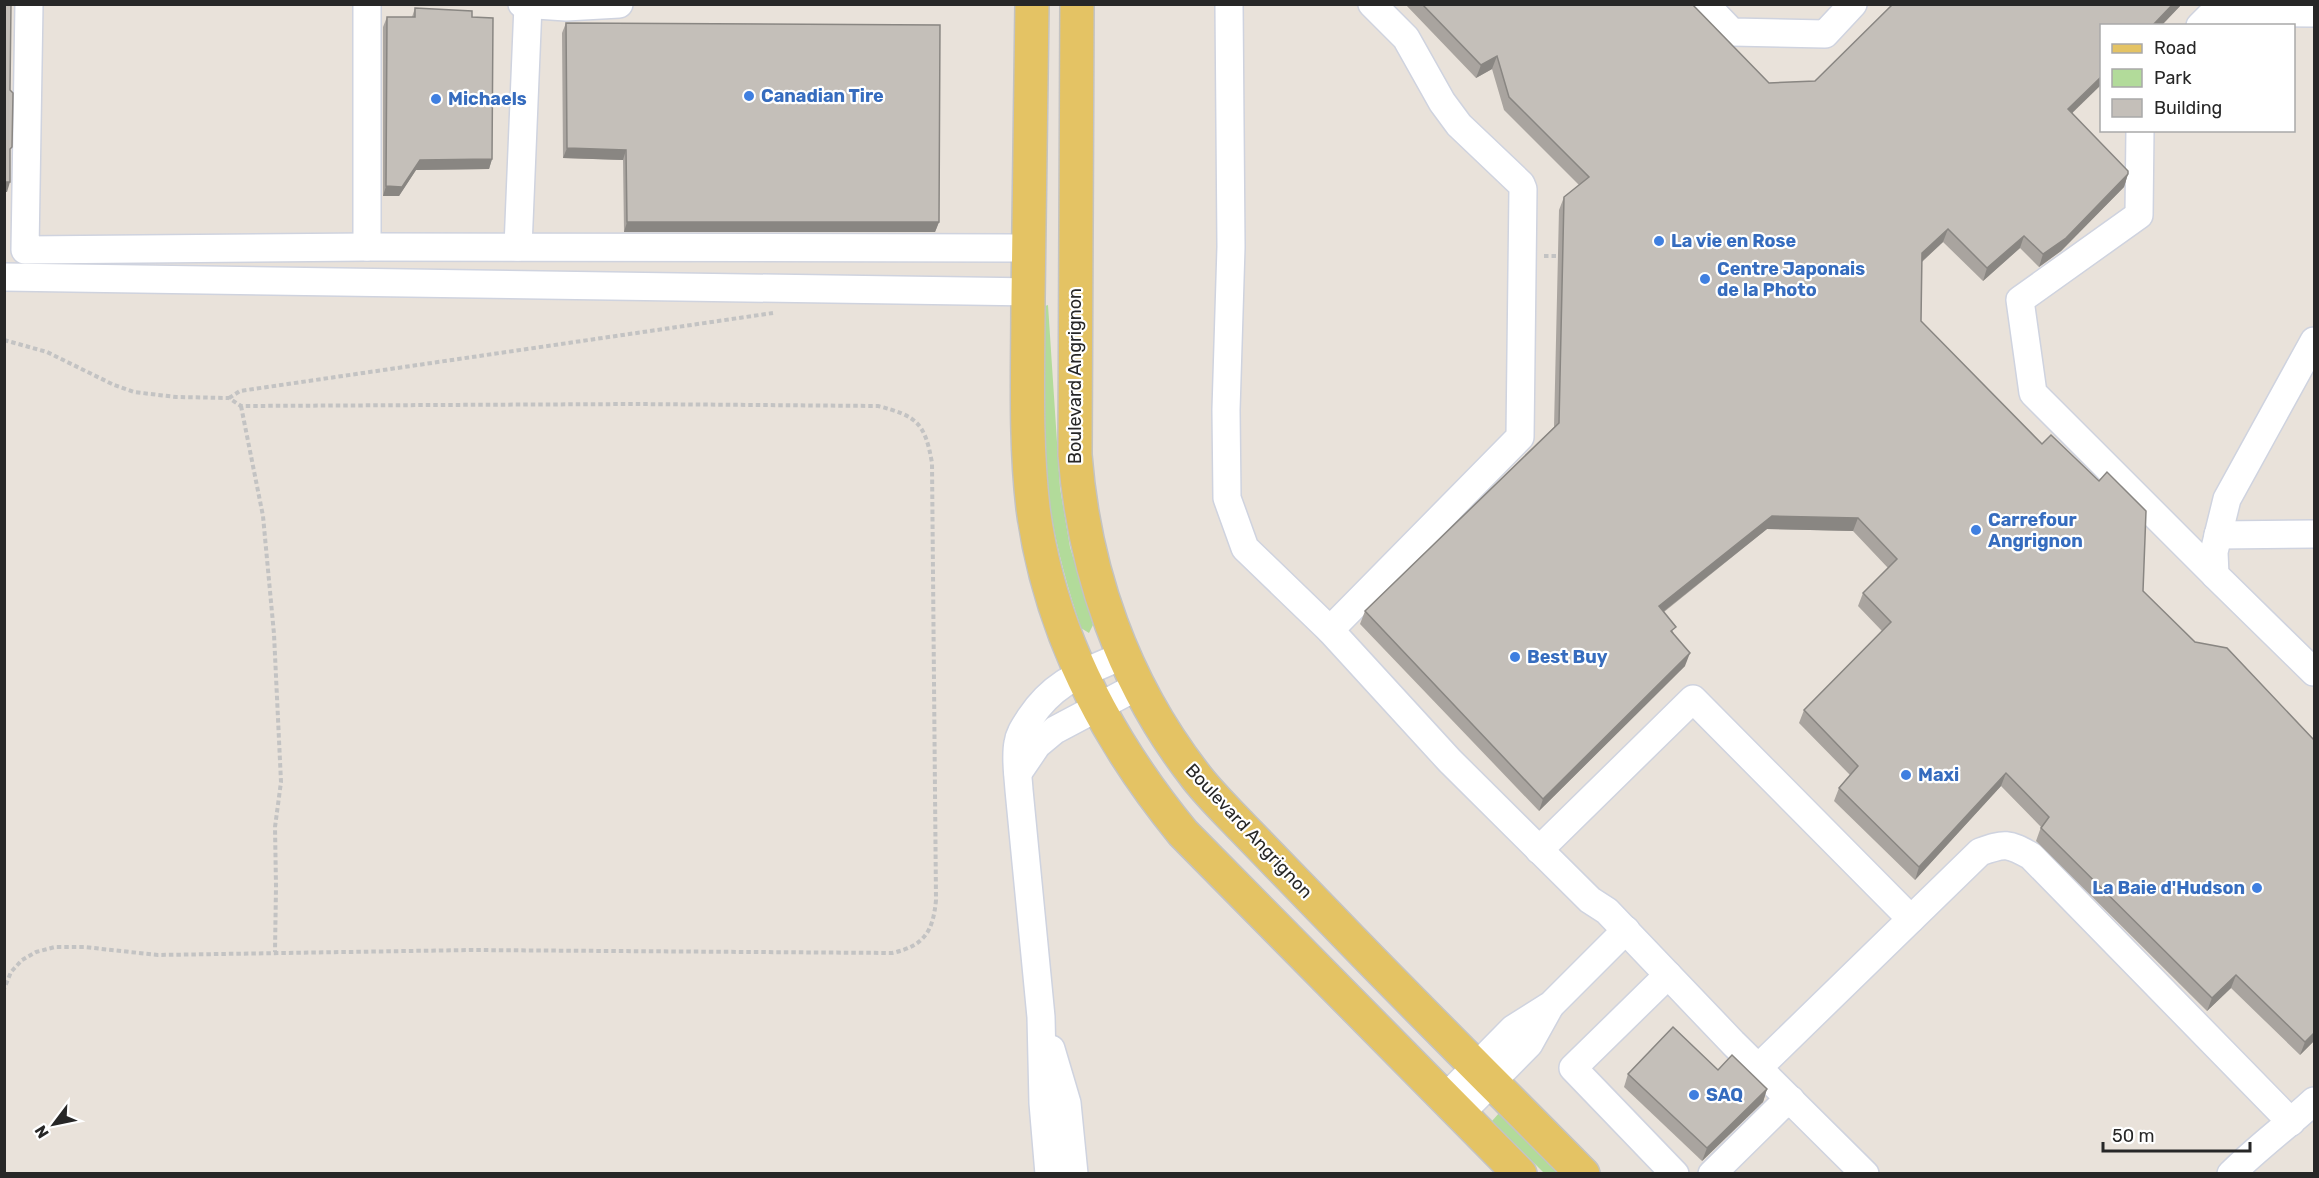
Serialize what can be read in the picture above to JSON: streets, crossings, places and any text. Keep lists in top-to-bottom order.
{
  "streets": {
    "main road": ["Boulevard Angrignon"]
  },
  "places": [
    "Canadian Tire",
    "Michaels",
    "La vie en Rose",
    "Centre Japonais de la Photo",
    "Carrefour Angrignon",
    "Best Buy",
    "Maxi",
    "La Baie d'Hudson",
    "SAQ"
  ],
  "legend": ["Road", "Park", "Building"],
  "scale_bar": "50 m",
  "north": "bottom left"
}
